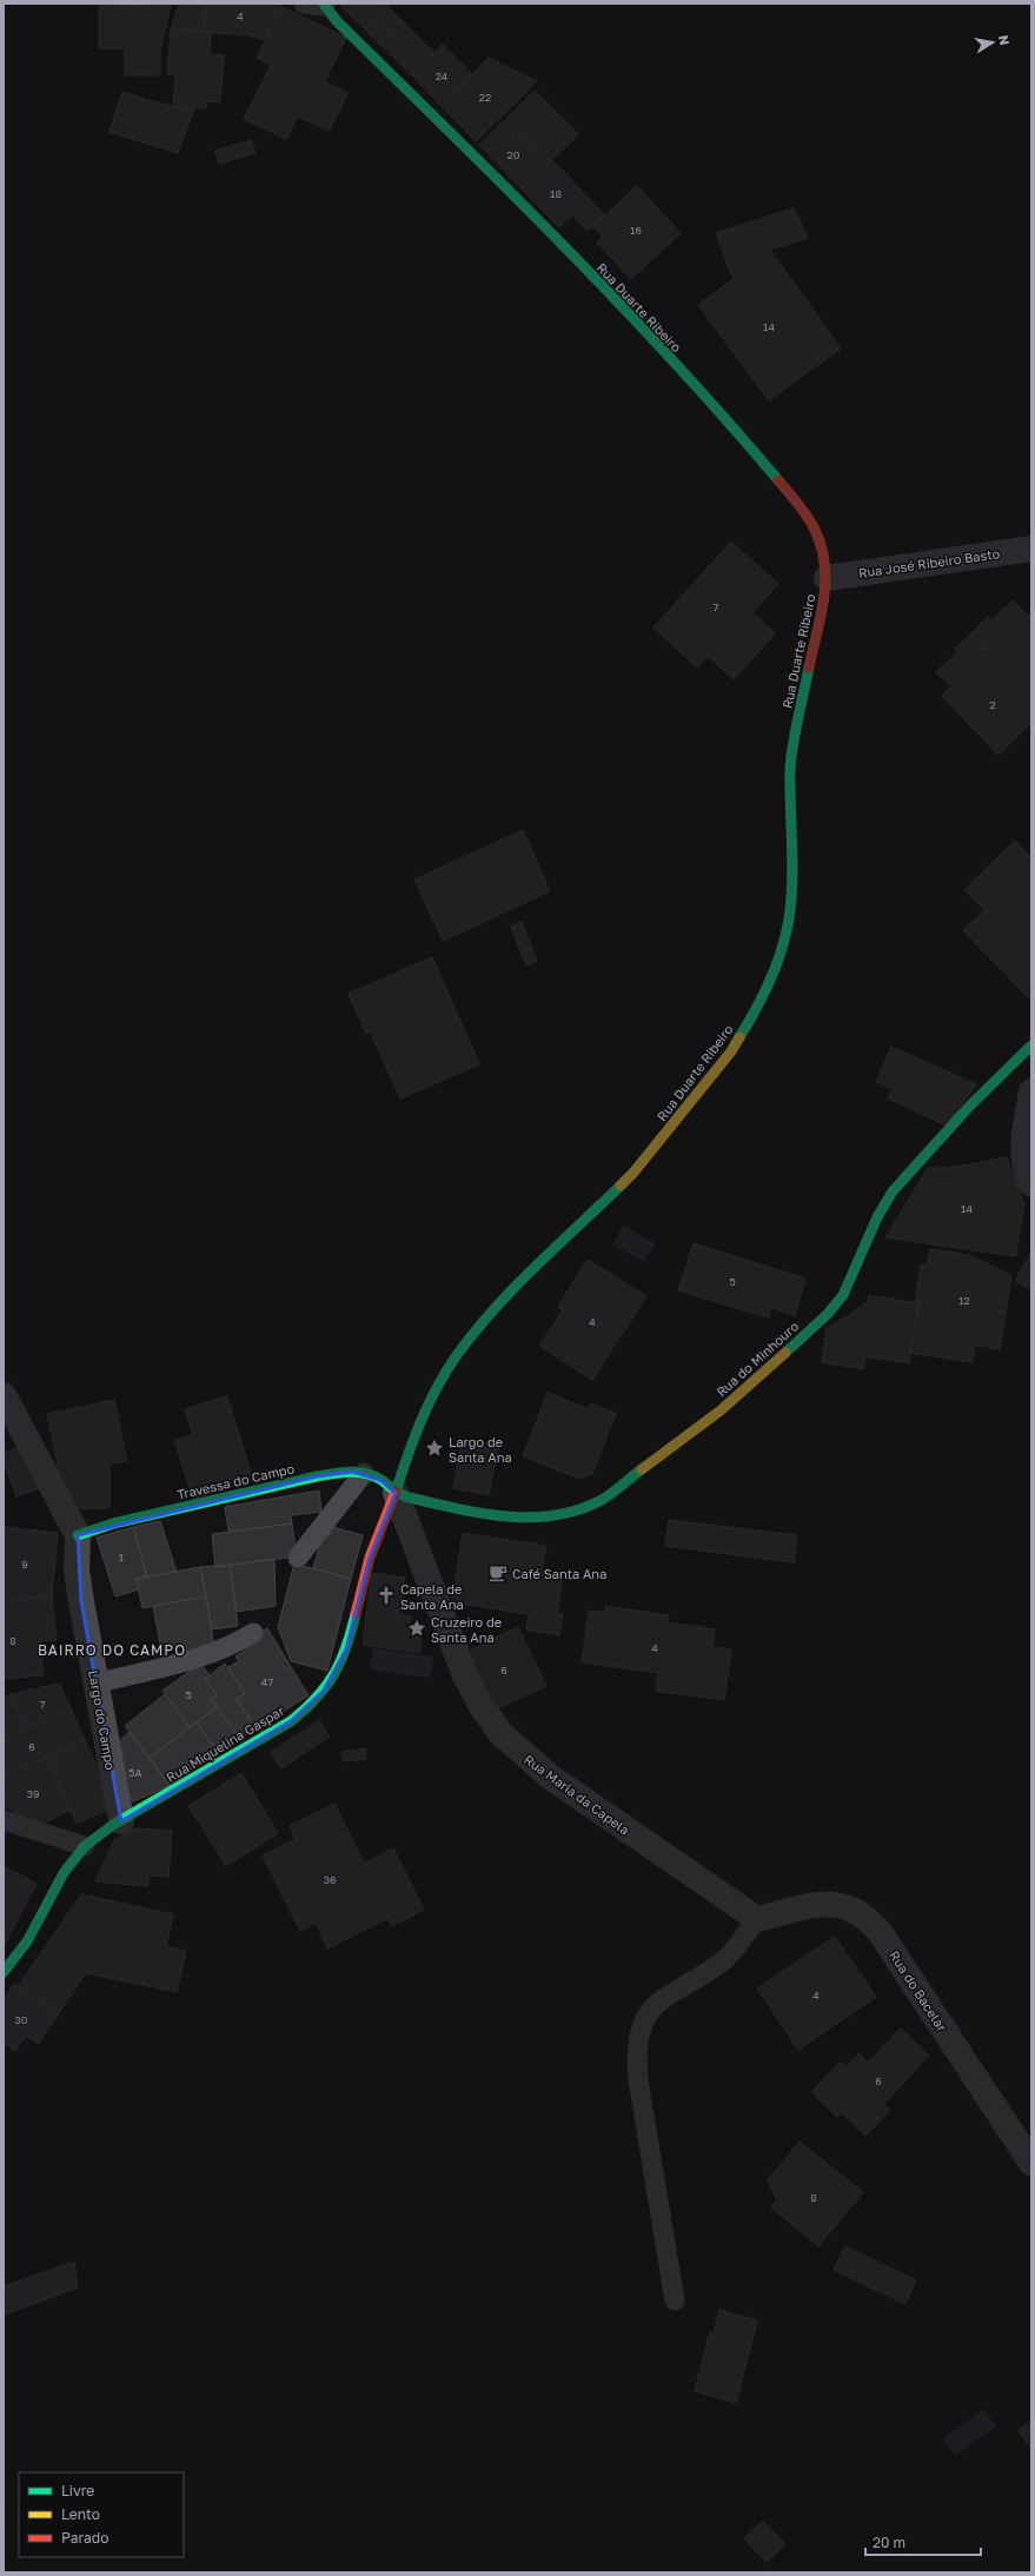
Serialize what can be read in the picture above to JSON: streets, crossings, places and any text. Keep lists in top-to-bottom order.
{
  "streets": {
    "street": [
      "Rua Duarte Ribeiro",
      "Rua José Ribeiro Basto",
      "Rua do Minhouro",
      "Travessa do Campo",
      "Largo do Campo",
      "Rua Miquelina Gaspar",
      "Rua Maria da Capela",
      "Rua do Bacelar"
    ]
  },
  "crossings": [
    ["Rua Duarte Ribeiro", "Rua José Ribeiro Basto"],
    ["Rua Duarte Ribeiro", "Rua do Minhouro"],
    ["Rua Duarte Ribeiro", "Travessa do Campo"],
    ["Rua Duarte Ribeiro", "Rua Miquelina Gaspar"],
    ["Rua Duarte Ribeiro", "Rua Maria da Capela"],
    ["Rua do Minhouro", "Travessa do Campo"],
    ["Rua do Minhouro", "Rua Miquelina Gaspar"],
    ["Rua do Minhouro", "Rua Maria da Capela"],
    ["Travessa do Campo", "Largo do Campo"],
    ["Travessa do Campo", "Rua Miquelina Gaspar"],
    ["Travessa do Campo", "Rua Maria da Capela"],
    ["Largo do Campo", "Rua Miquelina Gaspar"],
    ["Rua Miquelina Gaspar", "Rua Maria da Capela"],
    ["Rua Maria da Capela", "Rua do Bacelar"]
  ],
  "districts": ["BAIRRO DO CAMPO"],
  "places": {
    "place": ["Largo de Santa Ana", "Cruzeiro de Santa Ana"],
    "cafe": ["Café Santa Ana"],
    "church": ["Capela de Santa Ana"]
  },
  "house_numbers": [
    "4",
    "24",
    "22",
    "20",
    "18",
    "16",
    "14",
    "7",
    "2",
    "14",
    "5",
    "12",
    "4",
    "1",
    "9",
    "8",
    "4",
    "6",
    "47",
    "5",
    "7",
    "6",
    "5A",
    "39",
    "36",
    "4",
    "30",
    "6",
    "8"
  ],
  "legend": ["Livre", "Lento", "Parado"],
  "scale_bar": "20 m",
  "north": "right"
}
